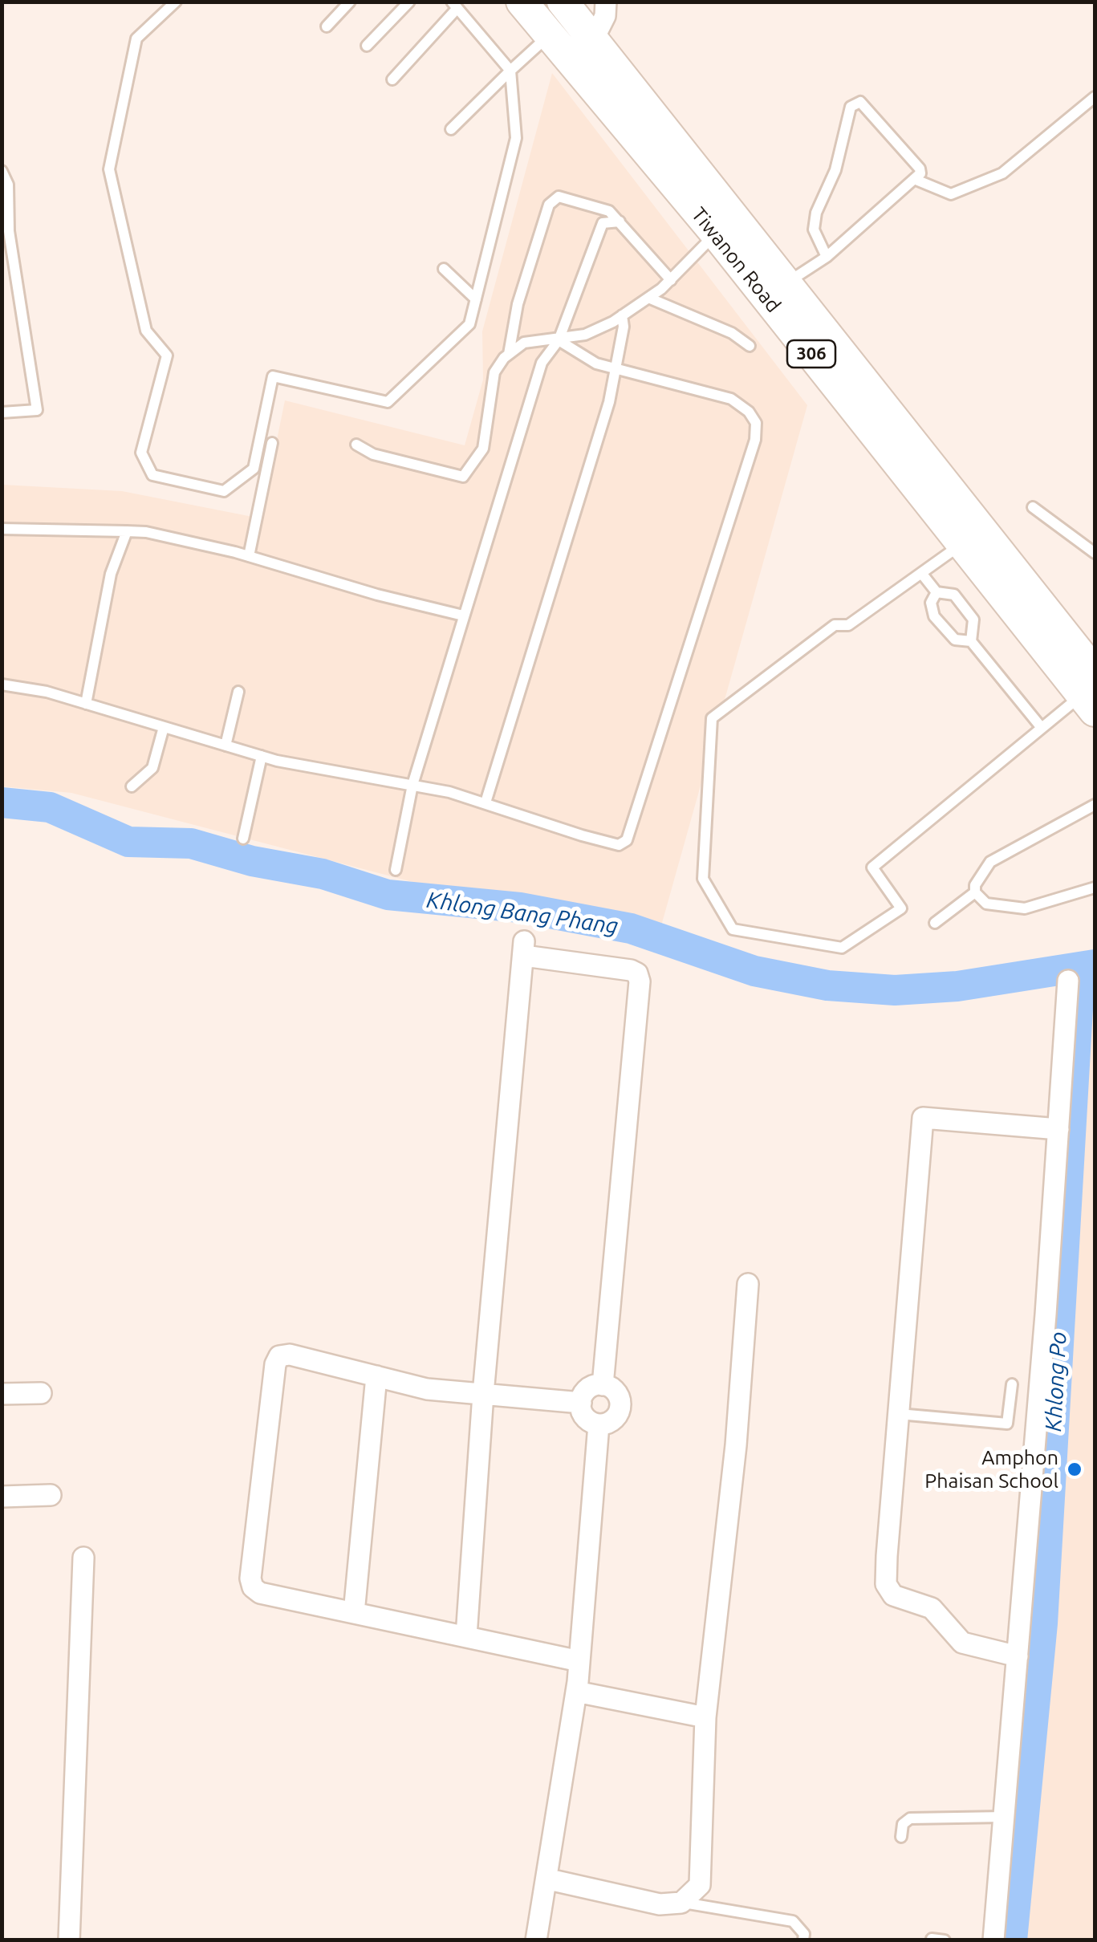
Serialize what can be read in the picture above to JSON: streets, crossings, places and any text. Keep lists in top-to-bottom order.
{
  "streets": {
    "main road": ["Tiwanon Road", "306"]
  },
  "water": ["Khlong Bang Phang", "Khlong Po"],
  "places": ["Amphon Phaisan School"]
}
